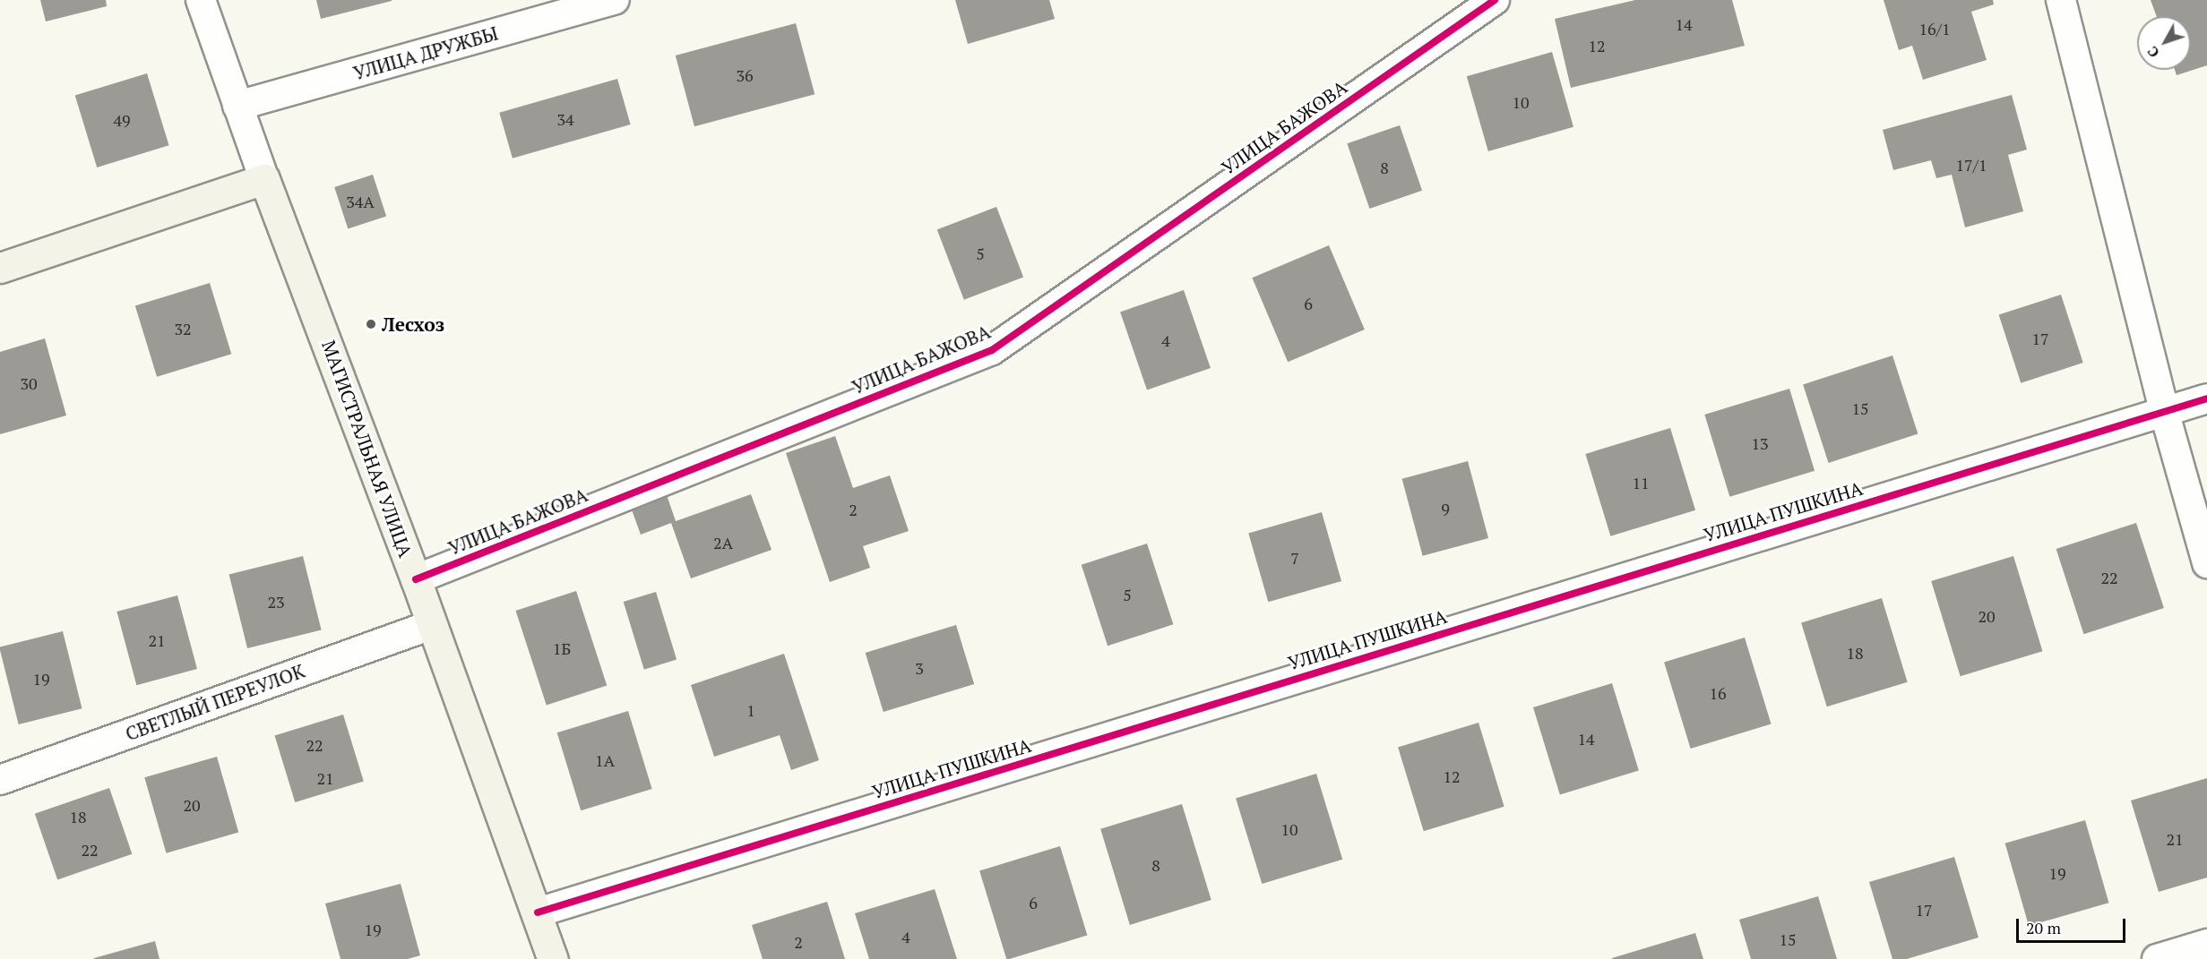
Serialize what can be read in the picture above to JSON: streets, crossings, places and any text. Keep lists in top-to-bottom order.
{
  "streets": {
    "street": [
      "УЛИЦА ДРУЖБЫ",
      "УЛИЦА БАЖОВА",
      "МАГИСТРАЛЬНАЯ УЛИЦА",
      "УЛИЦА ПУШКИНА",
      "СВЕТЛЫЙ ПЕРЕУЛОК"
    ]
  },
  "crossings": [
    ["УЛИЦА ДРУЖБЫ", "МАГИСТРАЛЬНАЯ УЛИЦА"],
    ["УЛИЦА БАЖОВА", "МАГИСТРАЛЬНАЯ УЛИЦА"],
    ["МАГИСТРАЛЬНАЯ УЛИЦА", "УЛИЦА ПУШКИНА"],
    ["МАГИСТРАЛЬНАЯ УЛИЦА", "СВЕТЛЫЙ ПЕРЕУЛОК"]
  ],
  "places": ["Лесхоз"],
  "house_numbers": [
    "14",
    "16/1",
    "12",
    "36",
    "10",
    "34",
    "49",
    "17/1",
    "8",
    "34А",
    "5",
    "6",
    "32",
    "17",
    "4",
    "30",
    "15",
    "13",
    "11",
    "9",
    "2",
    "2А",
    "7",
    "22",
    "5",
    "23",
    "20",
    "21",
    "1Б",
    "18",
    "3",
    "19",
    "16",
    "1",
    "14",
    "22",
    "1А",
    "12",
    "21",
    "20",
    "18",
    "10",
    "21",
    "22",
    "8",
    "19",
    "6",
    "17",
    "19",
    "4",
    "15",
    "2"
  ],
  "scale_bar": "20 m",
  "north": "bottom left"
}
